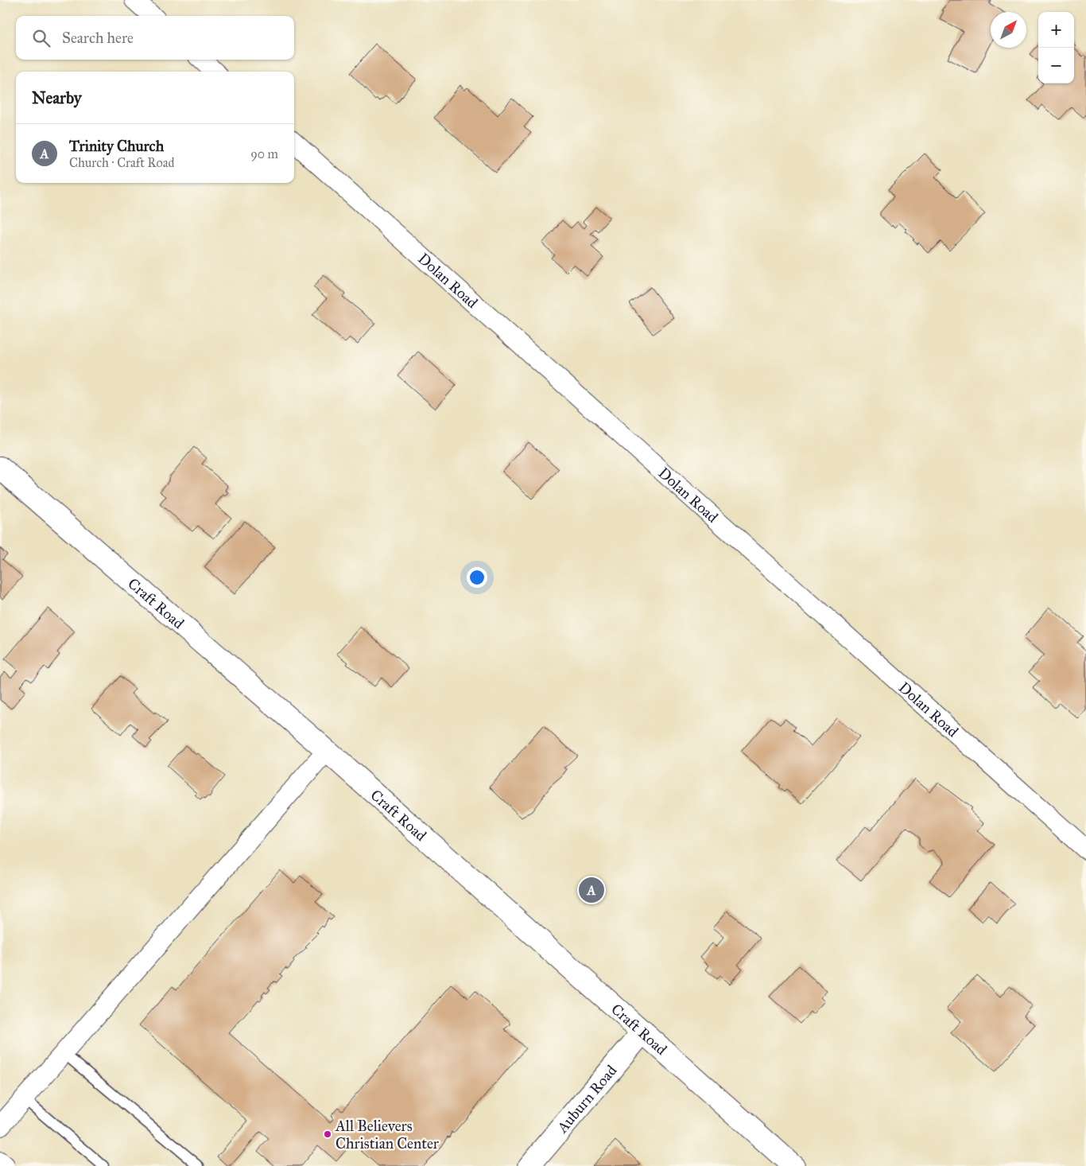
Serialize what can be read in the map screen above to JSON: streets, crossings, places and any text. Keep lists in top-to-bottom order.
{
  "streets": {
    "street": ["Dolan Road", "Craft Road", "Auburn Road"]
  },
  "crossings": [
    ["Craft Road", "Auburn Road"]
  ],
  "places": ["All Believers Christian Center"],
  "north": "top right",
  "page": {
    "map_buttons": ["+", "−"],
    "search": "Search here",
    "heading": "Nearby",
    "list": [
      {
        "mark": "A",
        "name": "Trinity Church",
        "note": "Church · Craft Road",
        "value": "90 m"
      }
    ],
    "pins": "A"
  }
}
